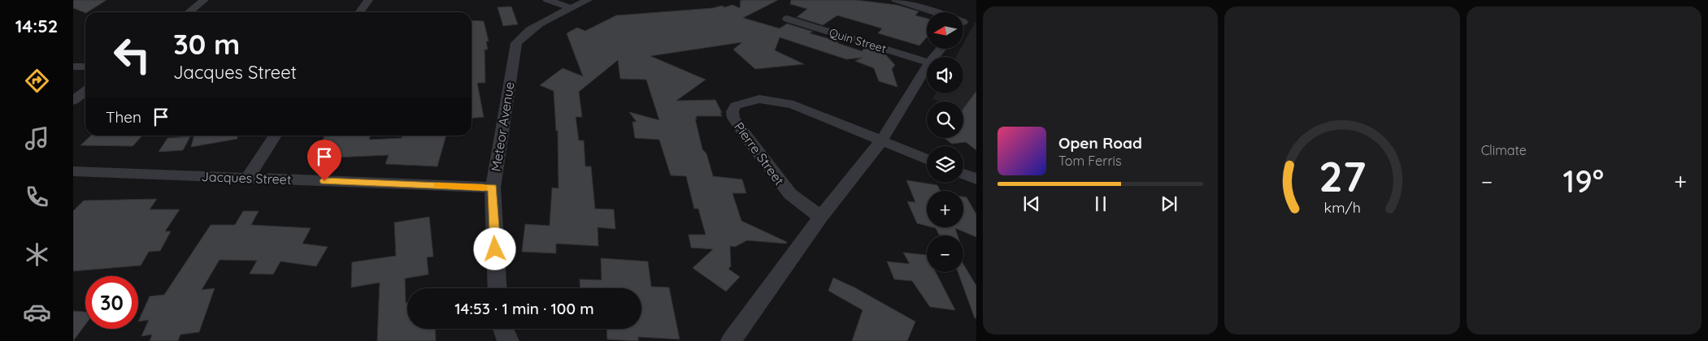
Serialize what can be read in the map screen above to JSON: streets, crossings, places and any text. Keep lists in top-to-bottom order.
{
  "streets": {
    "street": [
      "Quin Street",
      "Meteor Avenue",
      "Pierre Street",
      "Jacques Street"
    ]
  },
  "crossings": [
    ["Meteor Avenue", "Jacques Street"]
  ],
  "north": "left",
  "page": {
    "tabs": "14:52",
    "tile": "Climate",
    "map_buttons": ["+", "−"],
    "turn": ["30 m", "Jacques Street"],
    "then": "Then",
    "song": ["Open Road", "Tom Ferris"],
    "heat": ["−", "19°", "+"],
    "limit": "30",
    "trip": "14:53 · 1 min · 100 m",
    "gauge": ["27", "km/h"]
  }
}
